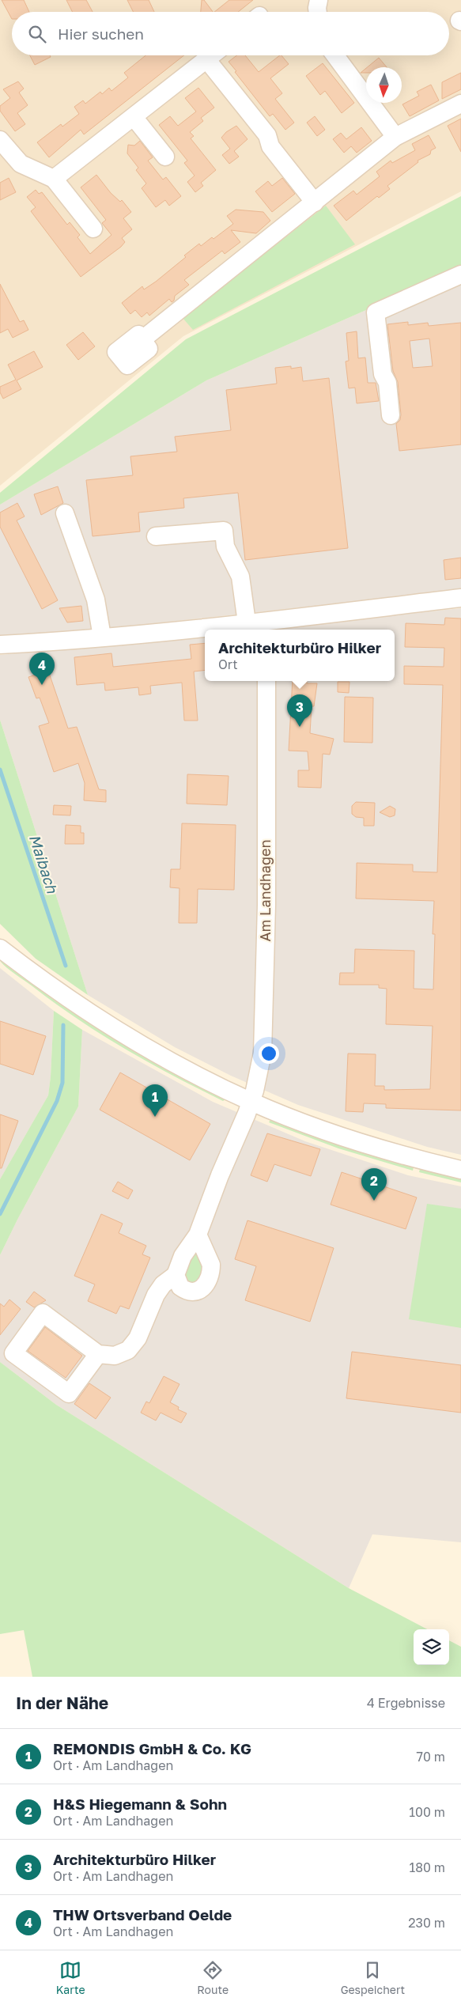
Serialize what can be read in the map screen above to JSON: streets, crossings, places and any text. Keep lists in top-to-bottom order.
{
  "streets": {
    "street": ["Am Landhagen"]
  },
  "water": ["Maibach"],
  "north": "bottom",
  "page": {
    "search": "Hier suchen",
    "popup": ["Architekturbüro Hilker", "Ort"],
    "pins": [
      "4",
      "3",
      "1",
      "2"
    ],
    "heading": ["In der Nähe", "4 Ergebnisse"],
    "list": [
      {
        "mark": "1",
        "name": "REMONDIS GmbH & Co. KG",
        "note": "Ort · Am Landhagen",
        "value": "70 m"
      },
      {
        "mark": "2",
        "name": "H&S Hiegemann & Sohn",
        "note": "Ort · Am Landhagen",
        "value": "100 m"
      },
      {
        "mark": "3",
        "name": "Architekturbüro Hilker",
        "note": "Ort · Am Landhagen",
        "value": "180 m"
      },
      {
        "mark": "4",
        "name": "THW Ortsverband Oelde",
        "note": "Ort · Am Landhagen",
        "value": "230 m"
      }
    ],
    "nav": ["Karte", "Route", "Gespeichert"]
  }
}
